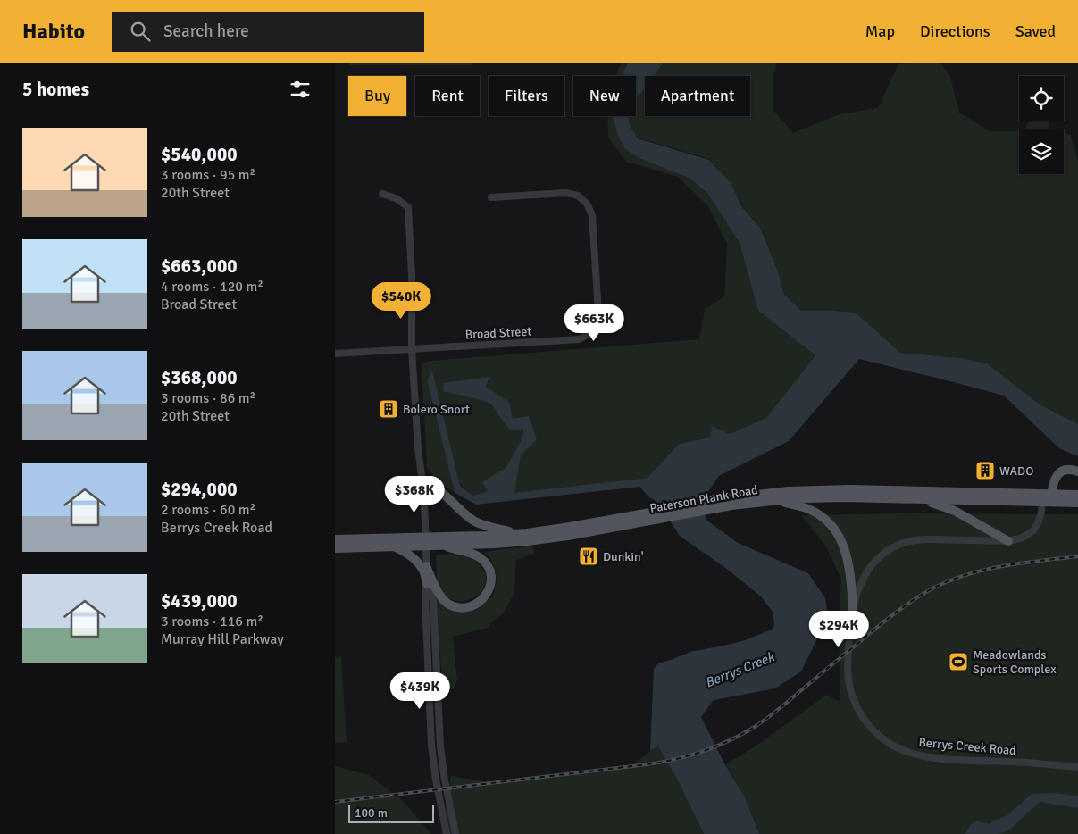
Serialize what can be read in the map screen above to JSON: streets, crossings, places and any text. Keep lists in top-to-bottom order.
{
  "streets": {
    "main road": ["Paterson Plank Road"],
    "street": ["Broad Street", "Berrys Creek Road"]
  },
  "crossings": [
    ["Paterson Plank Road", "Berrys Creek Road"]
  ],
  "water": ["Berrys Creek"],
  "places": {
    "building": ["Bolero Snort", "WADO"],
    "restaurant": ["Dunkin'"],
    "sports": ["Meadowlands Sports Complex"]
  },
  "scale_bar": "100 m",
  "page": {
    "header": "Habito",
    "search": "Search here",
    "nav": ["Map", "Directions", "Saved"],
    "heading": "5 homes",
    "chip": [
      "Buy",
      "Rent",
      "Filters",
      "New",
      "Apartment"
    ],
    "list": [
      {
        "name": "$540,000",
        "note": "3 rooms · 95 m² · 20th Street"
      },
      {
        "name": "$663,000",
        "note": "4 rooms · 120 m² · Broad Street"
      },
      {
        "name": "$368,000",
        "note": "3 rooms · 86 m² · 20th Street"
      },
      {
        "name": "$294,000",
        "note": "2 rooms · 60 m² · Berrys Creek Road"
      },
      {
        "name": "$439,000",
        "note": "3 rooms · 116 m² · Murray Hill Parkway"
      }
    ],
    "price": [
      "$540K",
      "$663K",
      "$368K",
      "$294K",
      "$439K"
    ],
    "scale": "100 m"
  }
}
